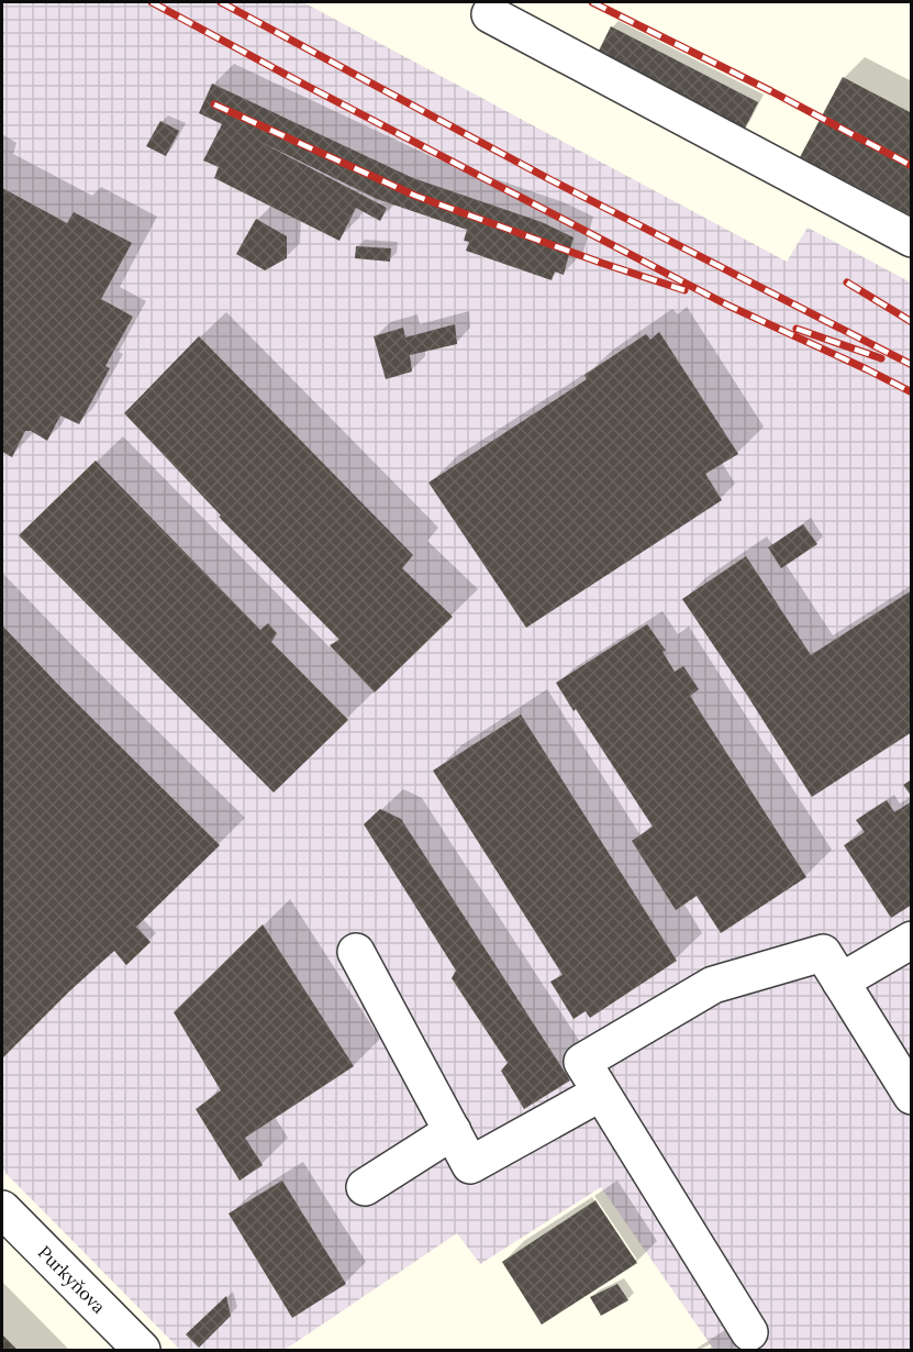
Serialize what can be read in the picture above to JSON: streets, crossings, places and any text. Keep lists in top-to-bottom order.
{
  "streets": {
    "street": ["Purkyňova"]
  }
}
